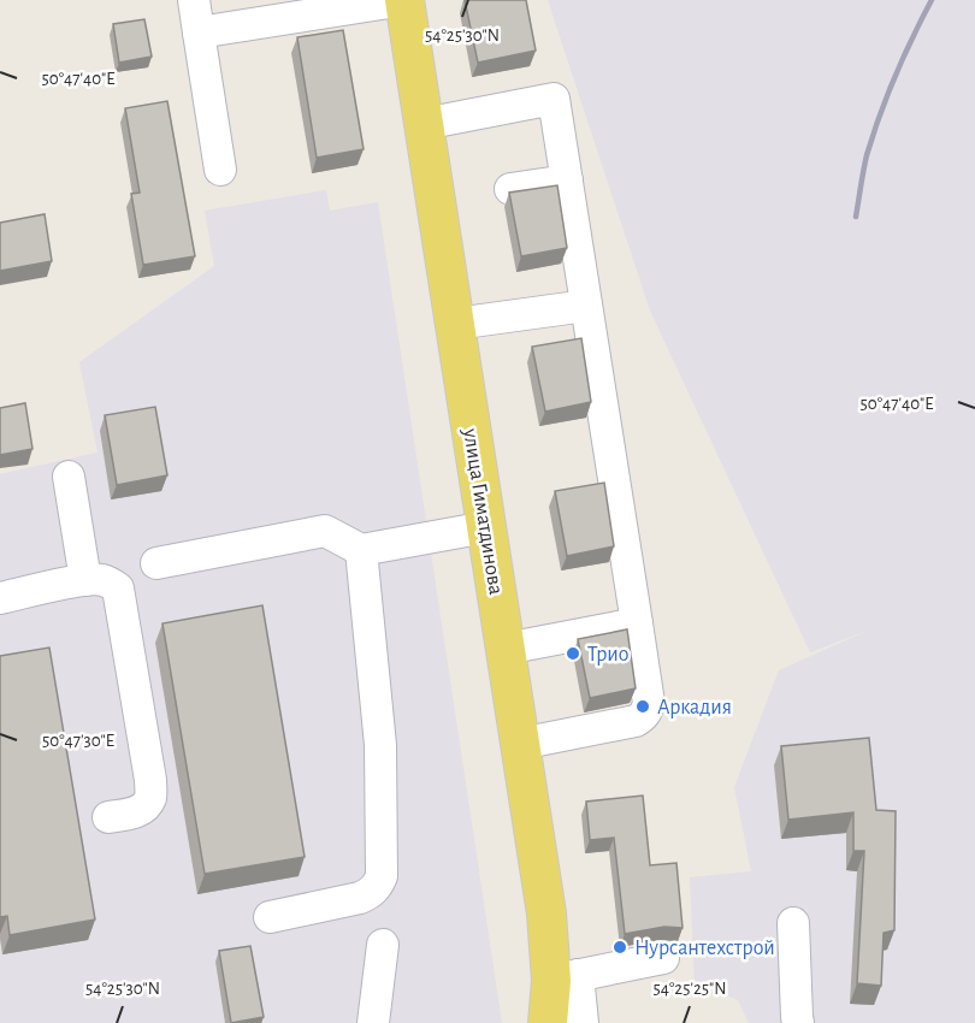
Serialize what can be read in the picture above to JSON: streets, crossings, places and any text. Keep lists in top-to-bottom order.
{
  "streets": {
    "main road": ["улица Гиматдинова"]
  },
  "places": ["Трио", "Аркадия", "Нурсантехстрой"],
  "coordinates": [
    "54°25'30\"N",
    "50°47'40\"E",
    "50°47'30\"E",
    "54°25'25\"N"
  ]
}
